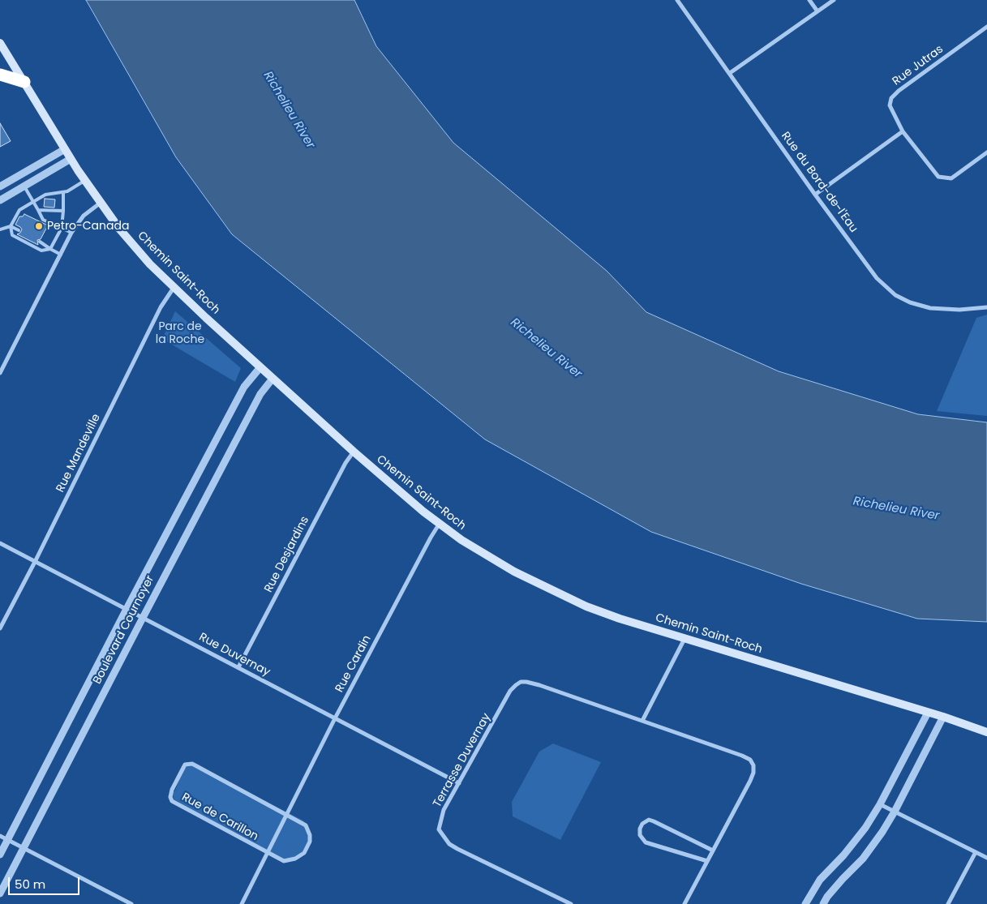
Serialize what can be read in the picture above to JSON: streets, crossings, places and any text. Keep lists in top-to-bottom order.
{
  "streets": {
    "main road": ["Chemin Saint-Roch"],
    "street": [
      "Rue Jutras",
      "Rue du Bord-de-l'Eau",
      "Rue Mandeville",
      "Rue Desjardins",
      "Boulevard Cournoyer",
      "Rue Duvernay",
      "Rue Cardin",
      "Terrasse Duvernay",
      "Rue de Carillon"
    ]
  },
  "crossings": [
    ["Chemin Saint-Roch", "Rue Mandeville"],
    ["Chemin Saint-Roch", "Rue Desjardins"],
    ["Chemin Saint-Roch", "Boulevard Cournoyer"],
    ["Chemin Saint-Roch", "Rue Cardin"],
    ["Rue Mandeville", "Rue Duvernay"],
    ["Rue Desjardins", "Rue Duvernay"],
    ["Boulevard Cournoyer", "Rue Duvernay"],
    ["Rue Duvernay", "Rue Cardin"],
    ["Rue Duvernay", "Terrasse Duvernay"],
    ["Rue Cardin", "Rue de Carillon"]
  ],
  "water": ["Richelieu River"],
  "parks": ["Parc de la Roche"],
  "places": ["Petro-Canada"],
  "scale_bar": "50 m"
}
